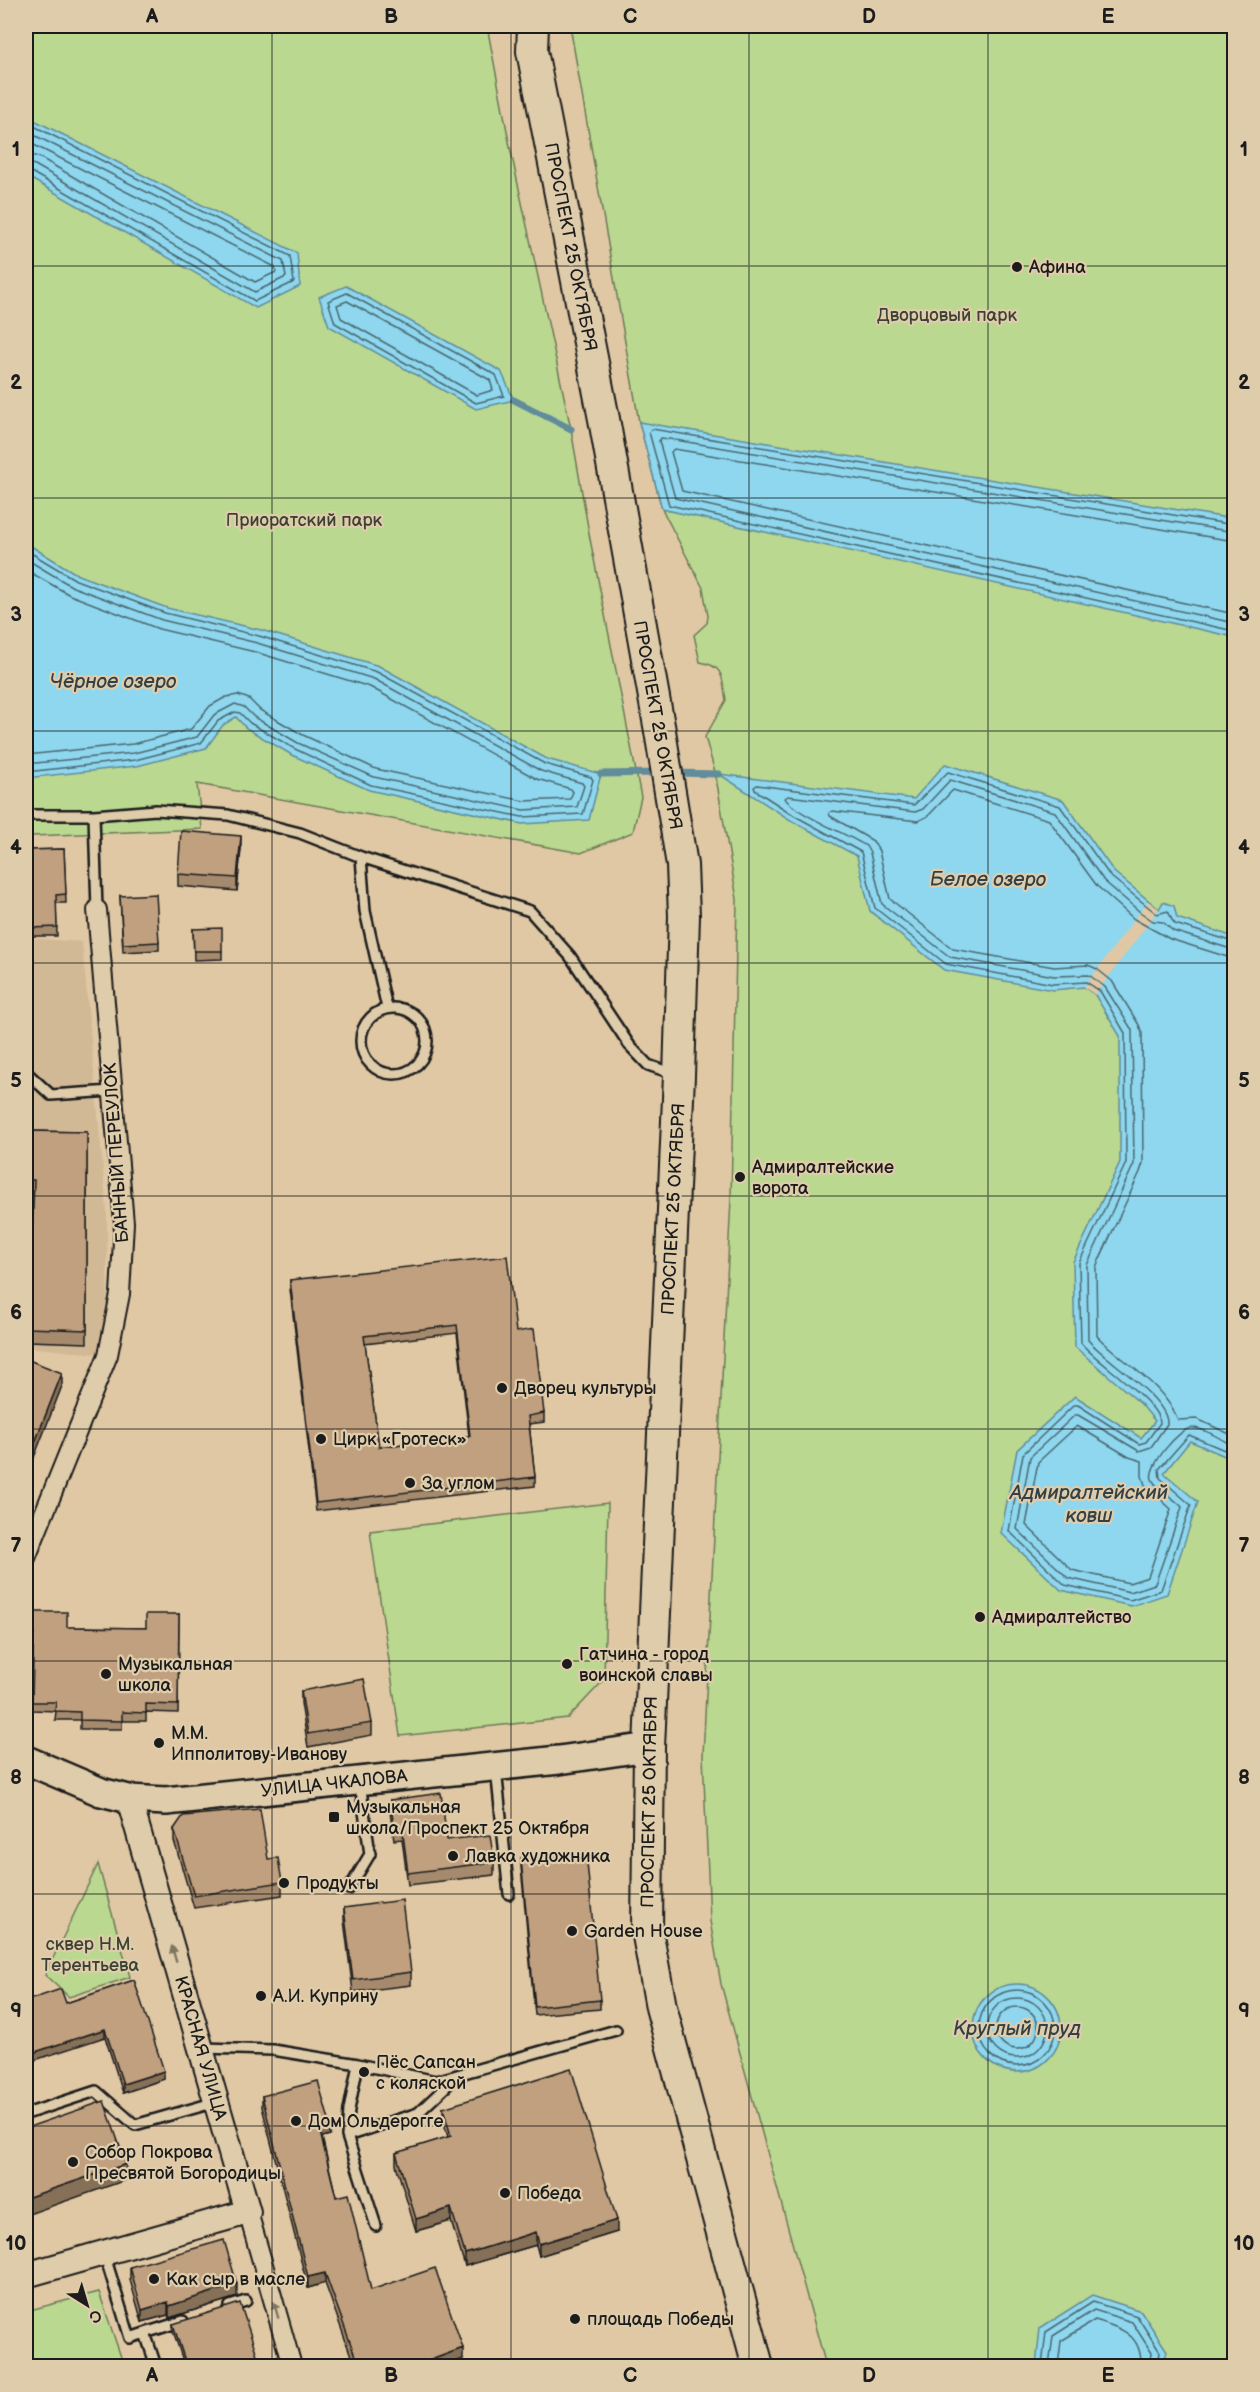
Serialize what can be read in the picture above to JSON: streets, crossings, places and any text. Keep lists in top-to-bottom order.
{
  "streets": {
    "main road": ["ПРОСПЕКТ 25 ОКТЯБРЯ", "УЛИЦА ЧКАЛОВА"],
    "street": ["БАННЫЙ ПЕРЕУЛОК", "КРАСНАЯ УЛИЦА"]
  },
  "crossings": [
    ["ПРОСПЕКТ 25 ОКТЯБРЯ", "УЛИЦА ЧКАЛОВА"],
    ["УЛИЦА ЧКАЛОВА", "КРАСНАЯ УЛИЦА"]
  ],
  "one_way": ["КРАСНАЯ УЛИЦА"],
  "water": [
    "Чёрное озеро",
    "Белое озеро",
    "Адмиралтейский ковш",
    "Круглый пруд"
  ],
  "parks": ["Дворцовый парк", "Приоратский парк", "сквер Н.М. Терентьева"],
  "places": {
    "other": [
      "Афина",
      "Адмиралтейские ворота",
      "Дворец культуры",
      "Цирк «Гротеск»",
      "За углом",
      "Адмиралтейство",
      "Гатчина - город воинской славы",
      "Музыкальная школа",
      "М.М. Ипполитову-Иванову",
      "Лавка художника",
      "Продукты",
      "Garden House",
      "А.И. Куприну",
      "Пёс Сапсан с коляской",
      "Дом Ольдерогге",
      "Собор Покрова Пресвятой Богородицы",
      "Победа",
      "Как сыр в масле",
      "площадь Победы"
    ],
    "transit": ["Музыкальная школа/Проспект 25 Октября"]
  },
  "north": "bottom right",
  "grid": {
    "columns": [
      "A",
      "B",
      "C",
      "D",
      "E"
    ],
    "rows": [
      "1",
      "2",
      "3",
      "4",
      "5",
      "6",
      "7",
      "8",
      "9",
      "10"
    ]
  }
}
